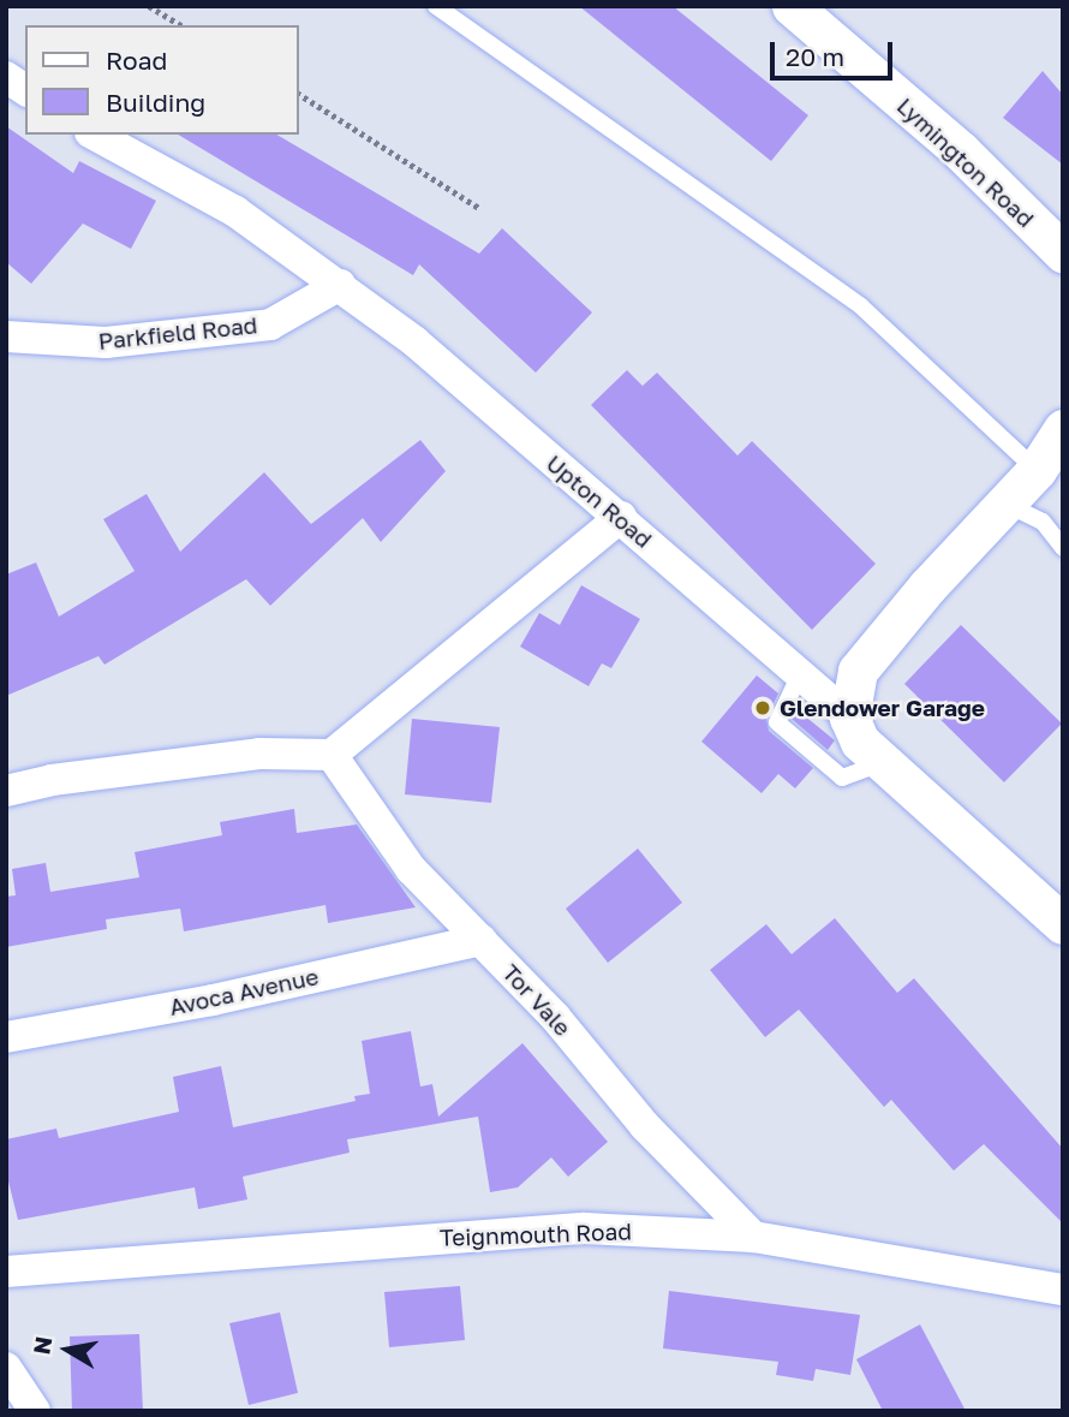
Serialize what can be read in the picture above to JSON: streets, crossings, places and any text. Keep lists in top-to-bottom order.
{
  "streets": {
    "street": [
      "Lymington Road",
      "Parkfield Road",
      "Upton Road",
      "Avoca Avenue",
      "Tor Vale",
      "Teignmouth Road"
    ]
  },
  "crossings": [
    ["Parkfield Road", "Upton Road"],
    ["Avoca Avenue", "Tor Vale"],
    ["Tor Vale", "Teignmouth Road"]
  ],
  "places": ["Glendower Garage"],
  "legend": ["Road", "Building"],
  "scale_bar": "20 m",
  "north": "left"
}
